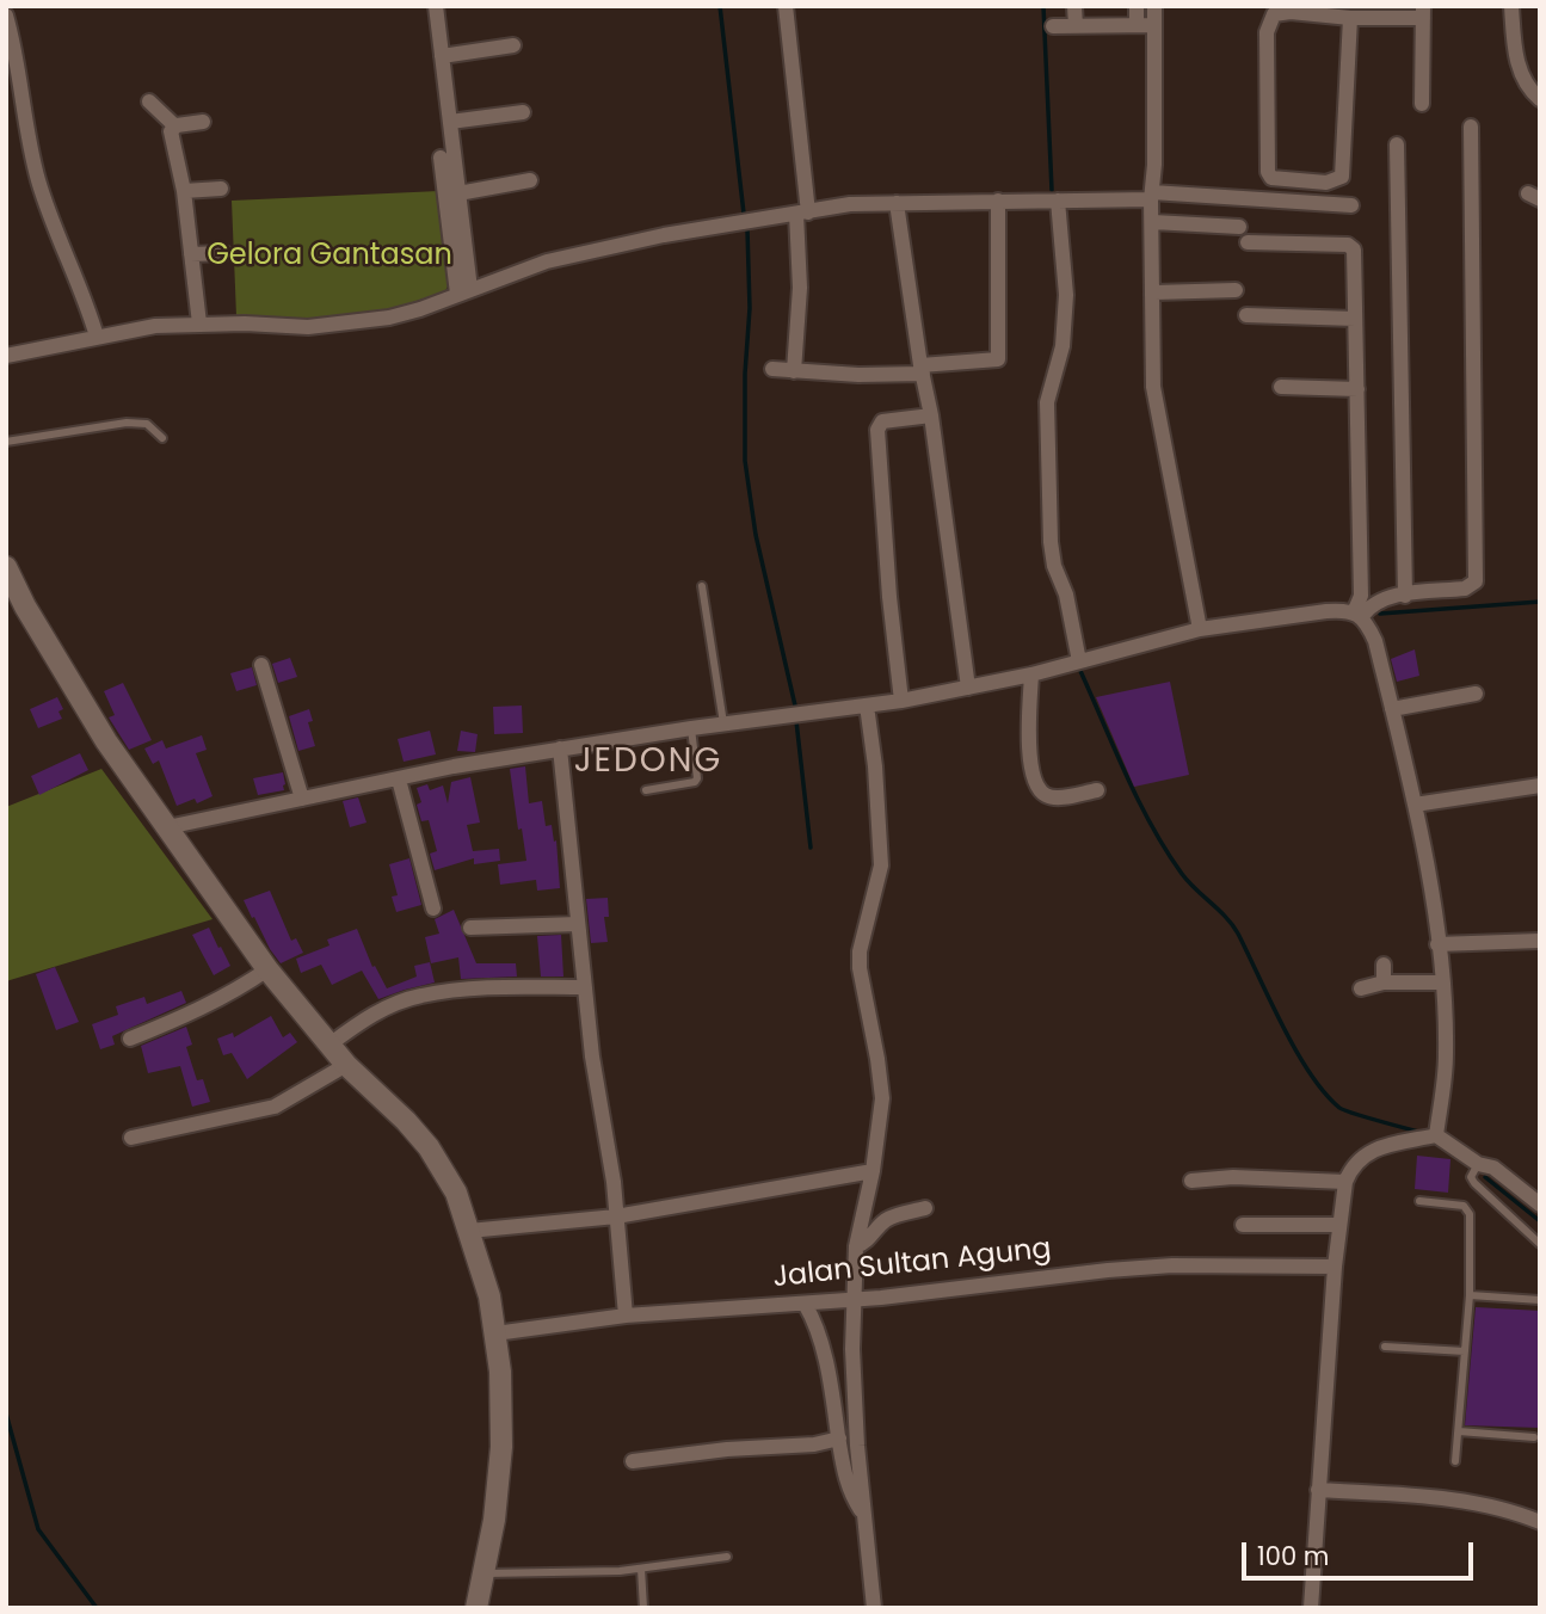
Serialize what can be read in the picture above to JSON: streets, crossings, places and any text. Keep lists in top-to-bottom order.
{
  "streets": {
    "street": ["Jalan Sultan Agung"]
  },
  "districts": ["JEDONG"],
  "parks": ["Gelora Gantasan"],
  "scale_bar": "100 m"
}
